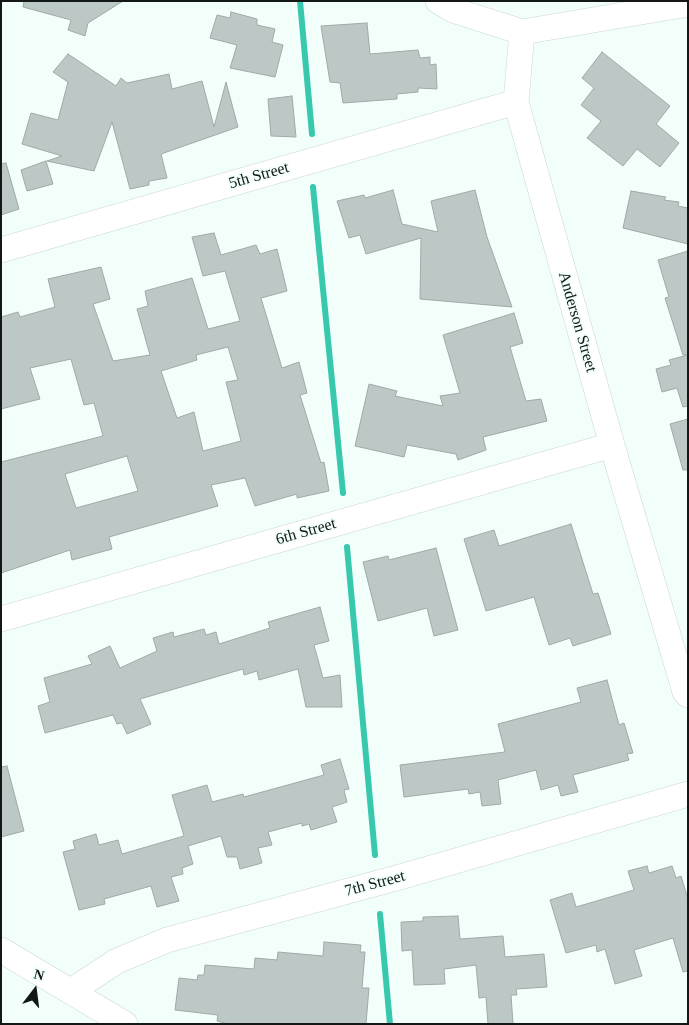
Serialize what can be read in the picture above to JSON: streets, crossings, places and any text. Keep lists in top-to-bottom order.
{
  "streets": {
    "street": [
      "5th Street",
      "Anderson Street",
      "6th Street",
      "7th Street"
    ]
  },
  "crossings": [
    ["5th Street", "Anderson Street"],
    ["Anderson Street", "6th Street"]
  ],
  "north": "top"
}
